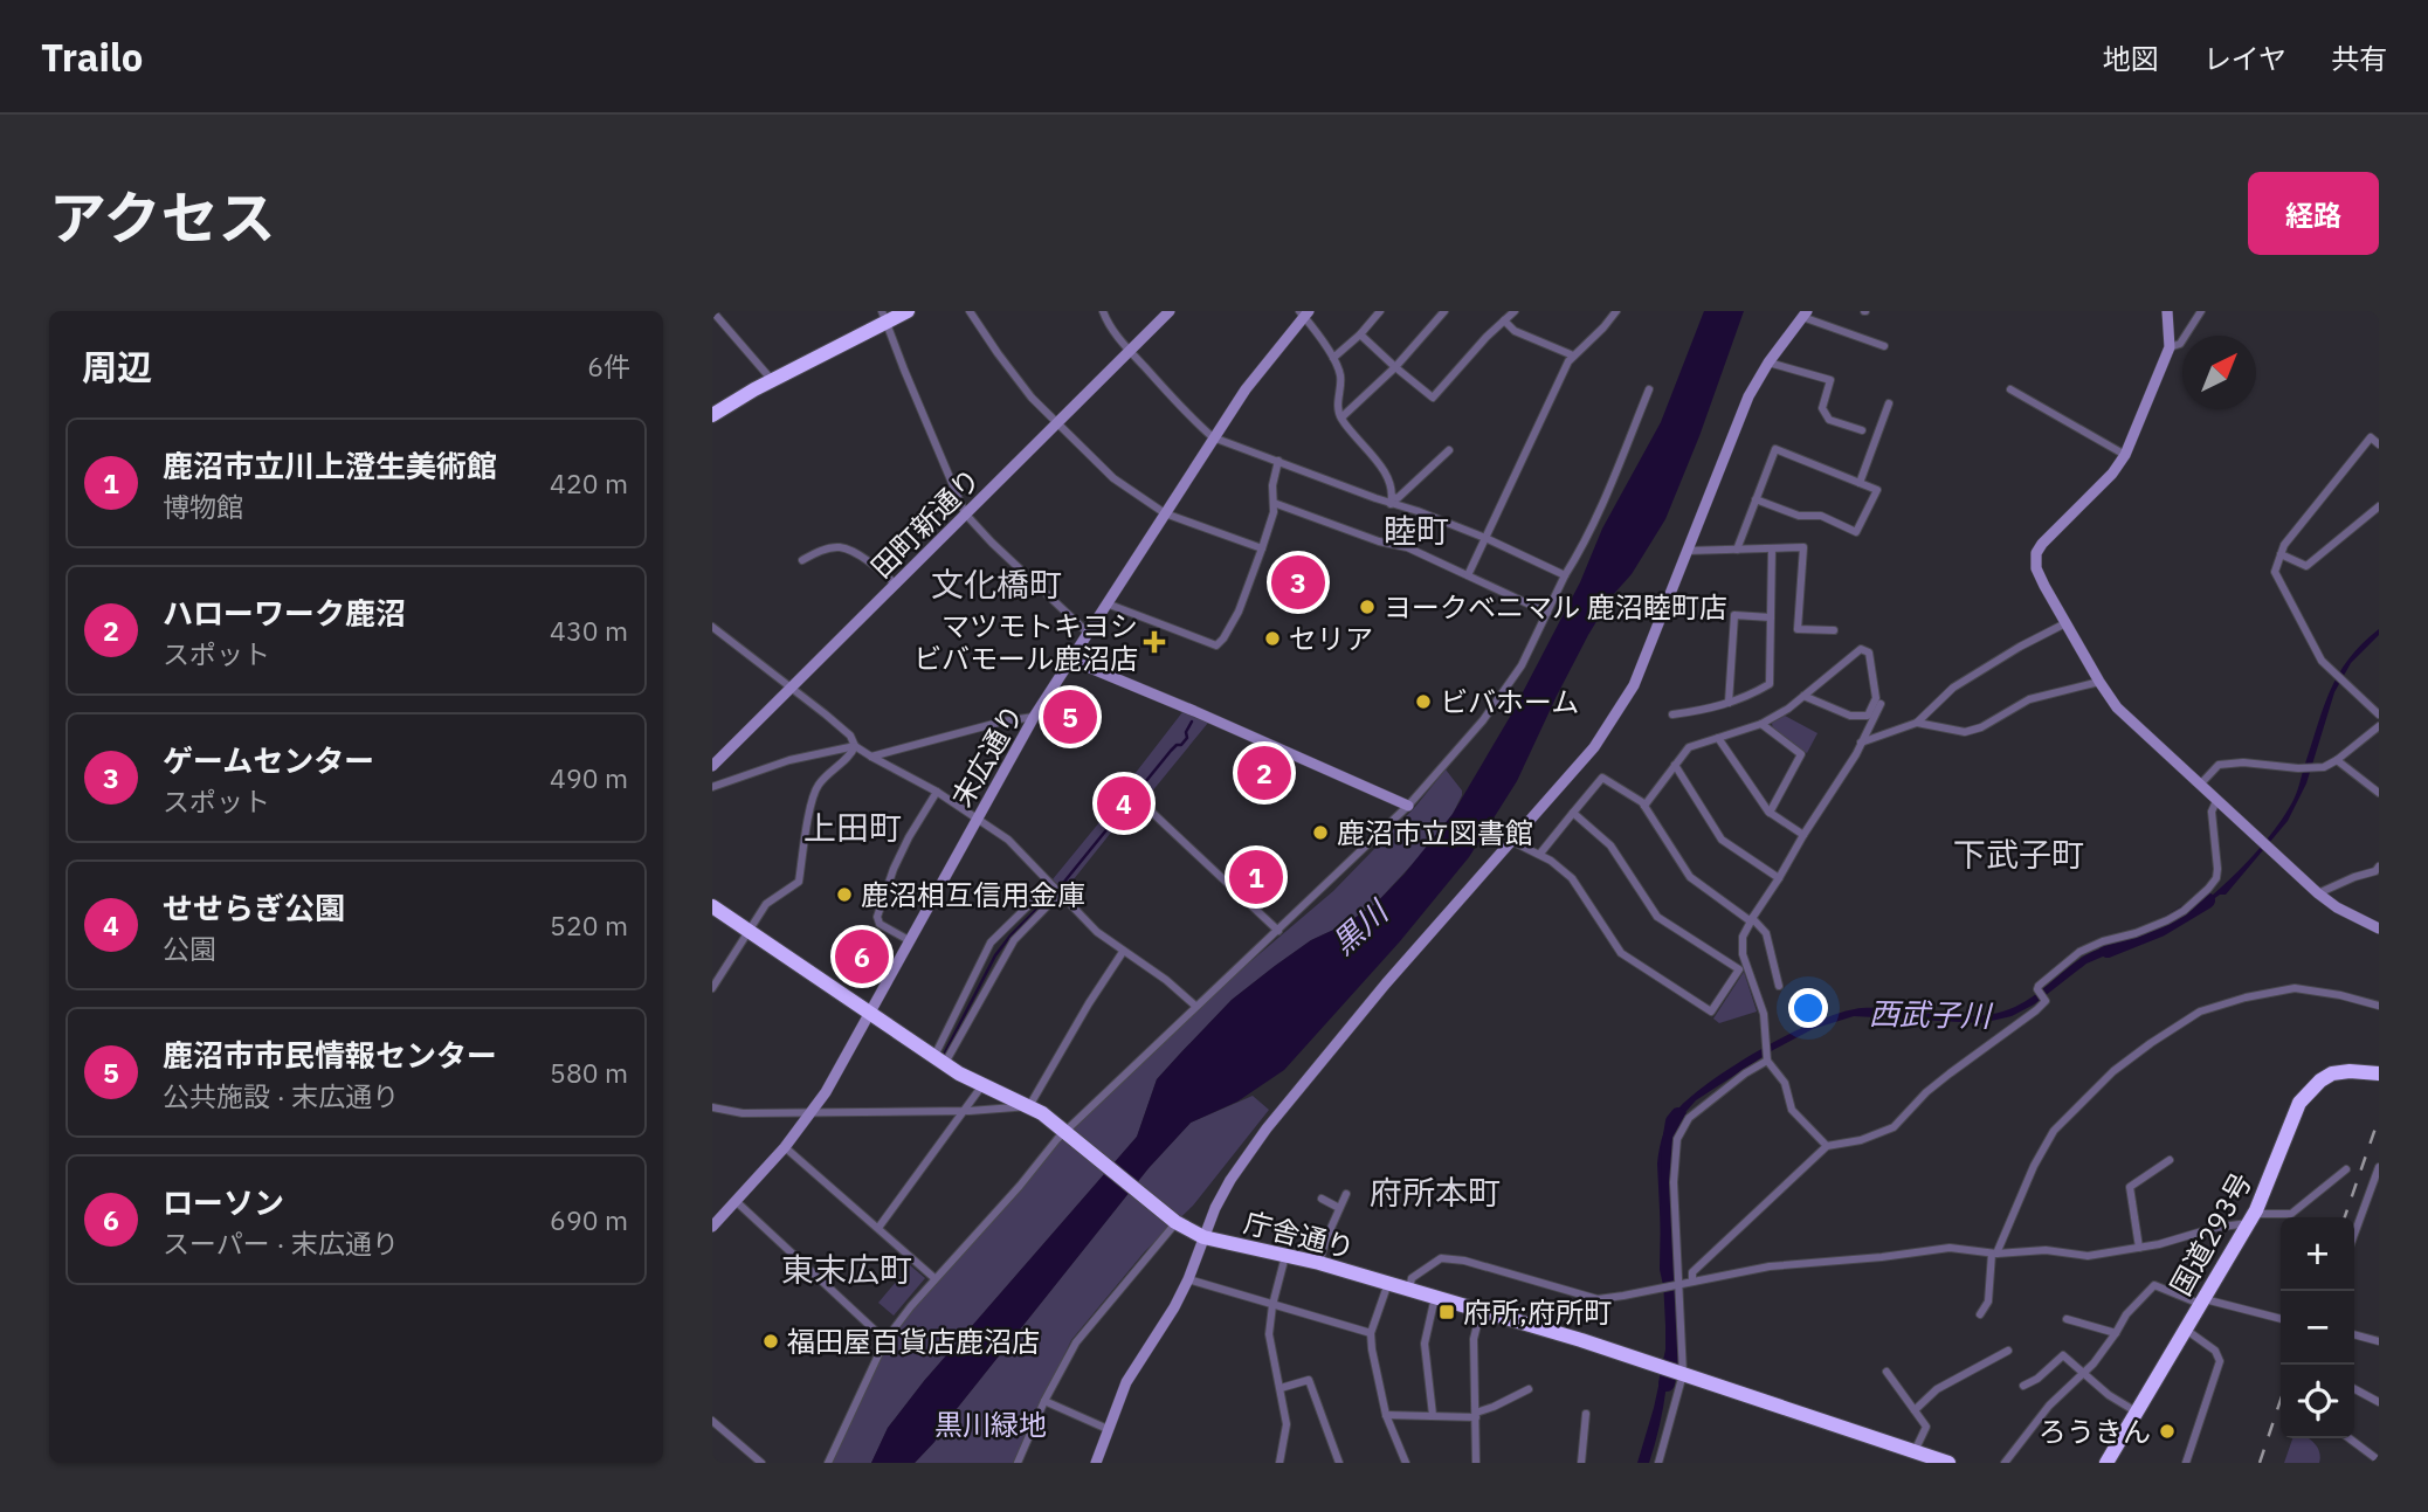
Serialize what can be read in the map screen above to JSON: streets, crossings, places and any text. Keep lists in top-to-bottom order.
{
  "streets": {
    "highway": ["国道293号", "庁舎通り"],
    "street": ["田町新通り", "末広通り"]
  },
  "crossings": [
    ["末広通り", "庁舎通り"]
  ],
  "districts": [
    "睦町",
    "文化橋町",
    "上田町",
    "下武子町",
    "府所本町",
    "東末広町"
  ],
  "water": ["黒川", "西武子川"],
  "parks": ["黒川緑地"],
  "places": {
    "other": [
      "ヨークベニマル 鹿沼睦町店",
      "セリア",
      "ビバホーム",
      "鹿沼市立図書館",
      "鹿沼相互信用金庫",
      "福田屋百貨店鹿沼店",
      "ろうきん"
    ],
    "health": ["マツモトキヨシ ビバモール鹿沼店"],
    "transit": ["府所;府所町"]
  },
  "north": "top right",
  "page": {
    "header": "Trailo",
    "nav": ["地図", "レイヤ", "共有"],
    "title": "アクセス",
    "buttons": "経路",
    "heading": ["周辺", "6件"],
    "list": [
      {
        "mark": "1",
        "name": "鹿沼市立川上澄生美術館",
        "note": "博物館",
        "value": "420 m"
      },
      {
        "mark": "2",
        "name": "ハローワーク鹿沼",
        "note": "スポット",
        "value": "430 m"
      },
      {
        "mark": "3",
        "name": "ゲームセンター",
        "note": "スポット",
        "value": "490 m"
      },
      {
        "mark": "4",
        "name": "せせらぎ公園",
        "note": "公園",
        "value": "520 m"
      },
      {
        "mark": "5",
        "name": "鹿沼市市民情報センター",
        "note": "公共施設 · 末広通り",
        "value": "580 m"
      },
      {
        "mark": "6",
        "name": "ローソン",
        "note": "スーパー · 末広通り",
        "value": "690 m"
      }
    ],
    "pins": [
      "3",
      "5",
      "2",
      "4",
      "1",
      "6"
    ],
    "map_buttons": ["+", "−"]
  }
}
